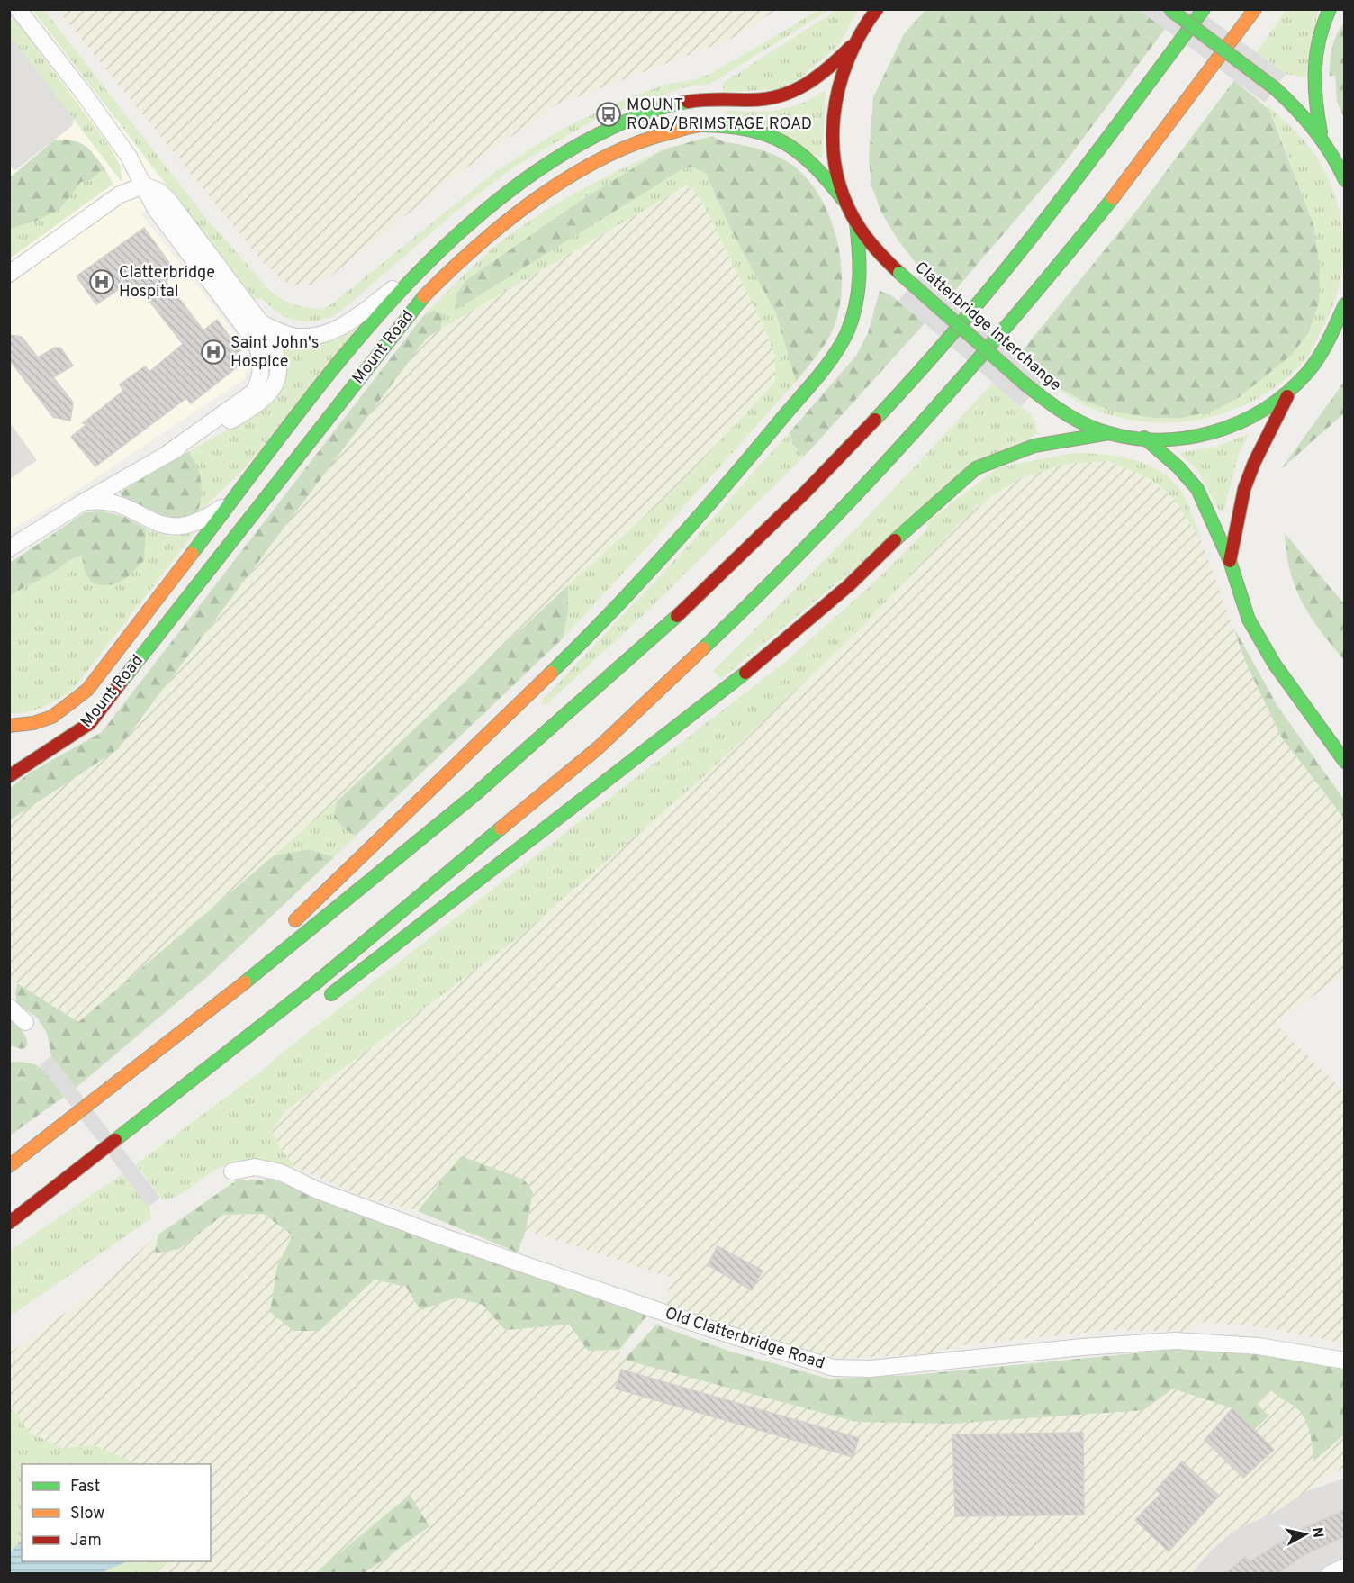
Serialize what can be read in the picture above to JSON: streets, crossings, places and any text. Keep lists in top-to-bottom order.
{
  "streets": {
    "main road": ["Clatterbridge Interchange", "Mount Road"],
    "street": ["Old Clatterbridge Road"]
  },
  "crossings": [
    ["Clatterbridge Interchange", "Mount Road"]
  ],
  "places": {
    "bus stop": ["MOUNT ROAD/BRIMSTAGE ROAD"],
    "hospital": ["Clatterbridge Hospital", "Saint John's Hospice"]
  },
  "legend": ["Fast", "Slow", "Jam"],
  "north": "right"
}
